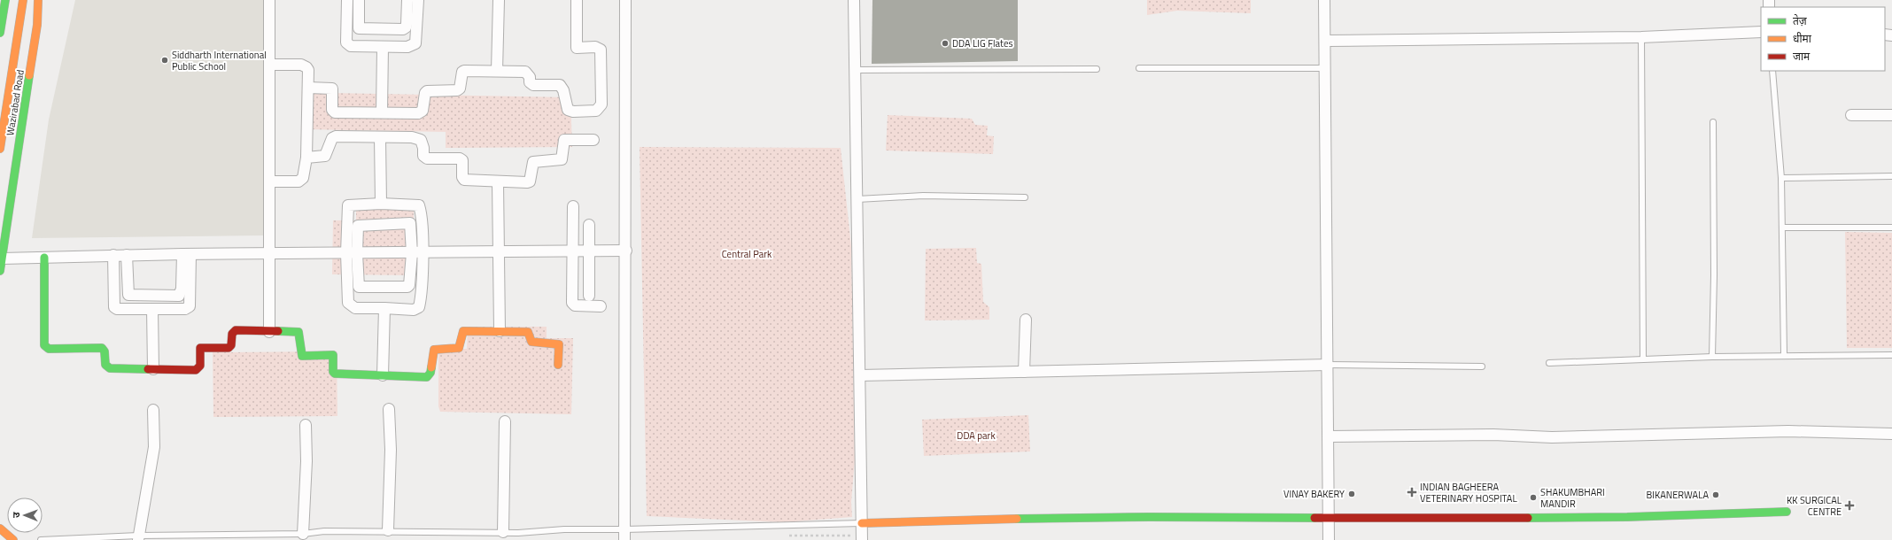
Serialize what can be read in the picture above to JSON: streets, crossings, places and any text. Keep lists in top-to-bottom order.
{
  "streets": {
    "main road": ["Wazirabad Road"]
  },
  "parks": ["Central Park", "DDA park"],
  "places": {
    "other": [
      "DDA LIG Flates",
      "Siddharth International Public School",
      "VINAY BAKERY",
      "BIKANERWALA",
      "SHAKUMBHARI MANDIR"
    ],
    "health": ["INDIAN BAGHEERA VETERINARY HOSPITAL", "KK SURGICAL CENTRE"]
  },
  "legend": ["तेज़", "धीमा", "जाम"],
  "north": "left"
}
